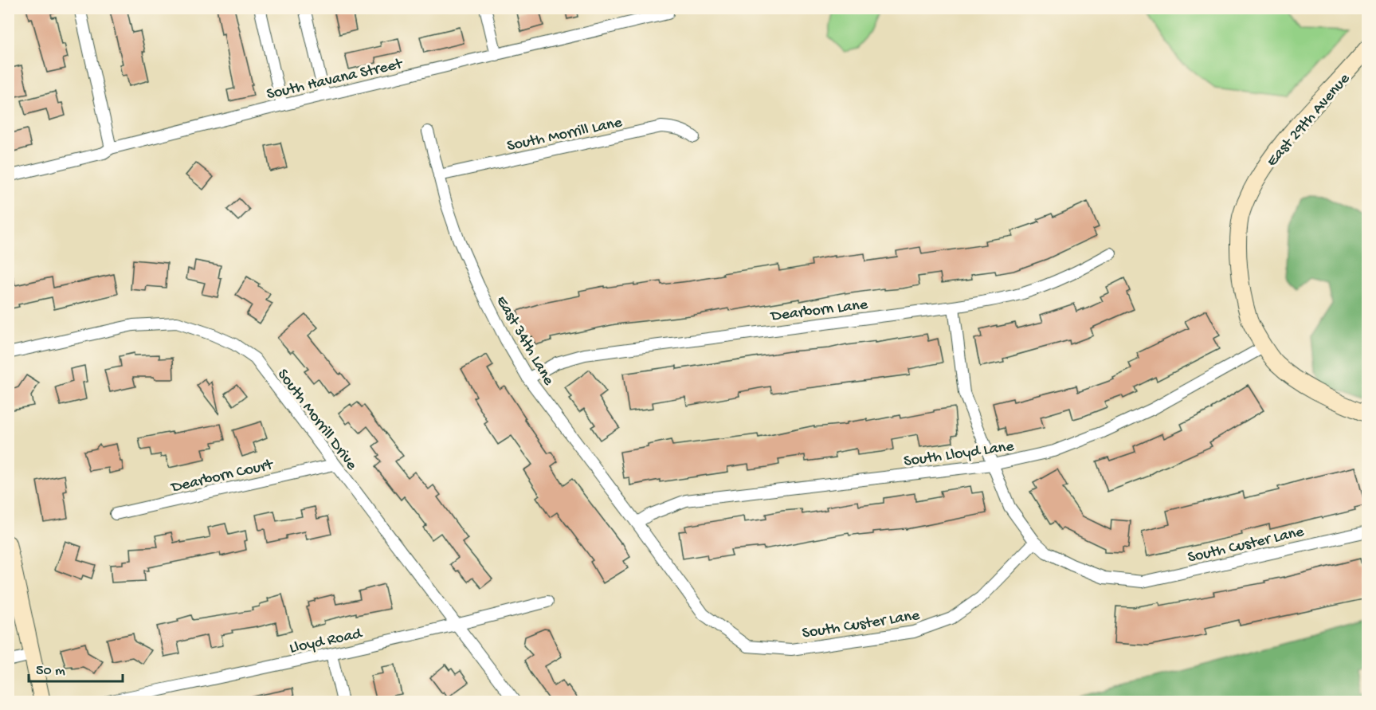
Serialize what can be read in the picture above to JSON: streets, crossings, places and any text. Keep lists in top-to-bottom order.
{
  "streets": {
    "street": [
      "South Havana Street",
      "East 29th Avenue",
      "South Morrill Lane",
      "Dearborn Lane",
      "East 34th Lane",
      "South Morrill Drive",
      "South Lloyd Lane",
      "Dearborn Court",
      "South Custer Lane",
      "Lloyd Road"
    ]
  },
  "crossings": [
    ["East 29th Avenue", "South Lloyd Lane"],
    ["South Morrill Lane", "East 34th Lane"],
    ["Dearborn Lane", "East 34th Lane"],
    ["East 34th Lane", "South Lloyd Lane"],
    ["East 34th Lane", "South Custer Lane"],
    ["South Morrill Drive", "Dearborn Court"],
    ["South Morrill Drive", "Lloyd Road"]
  ],
  "scale_bar": "50 m"
}
